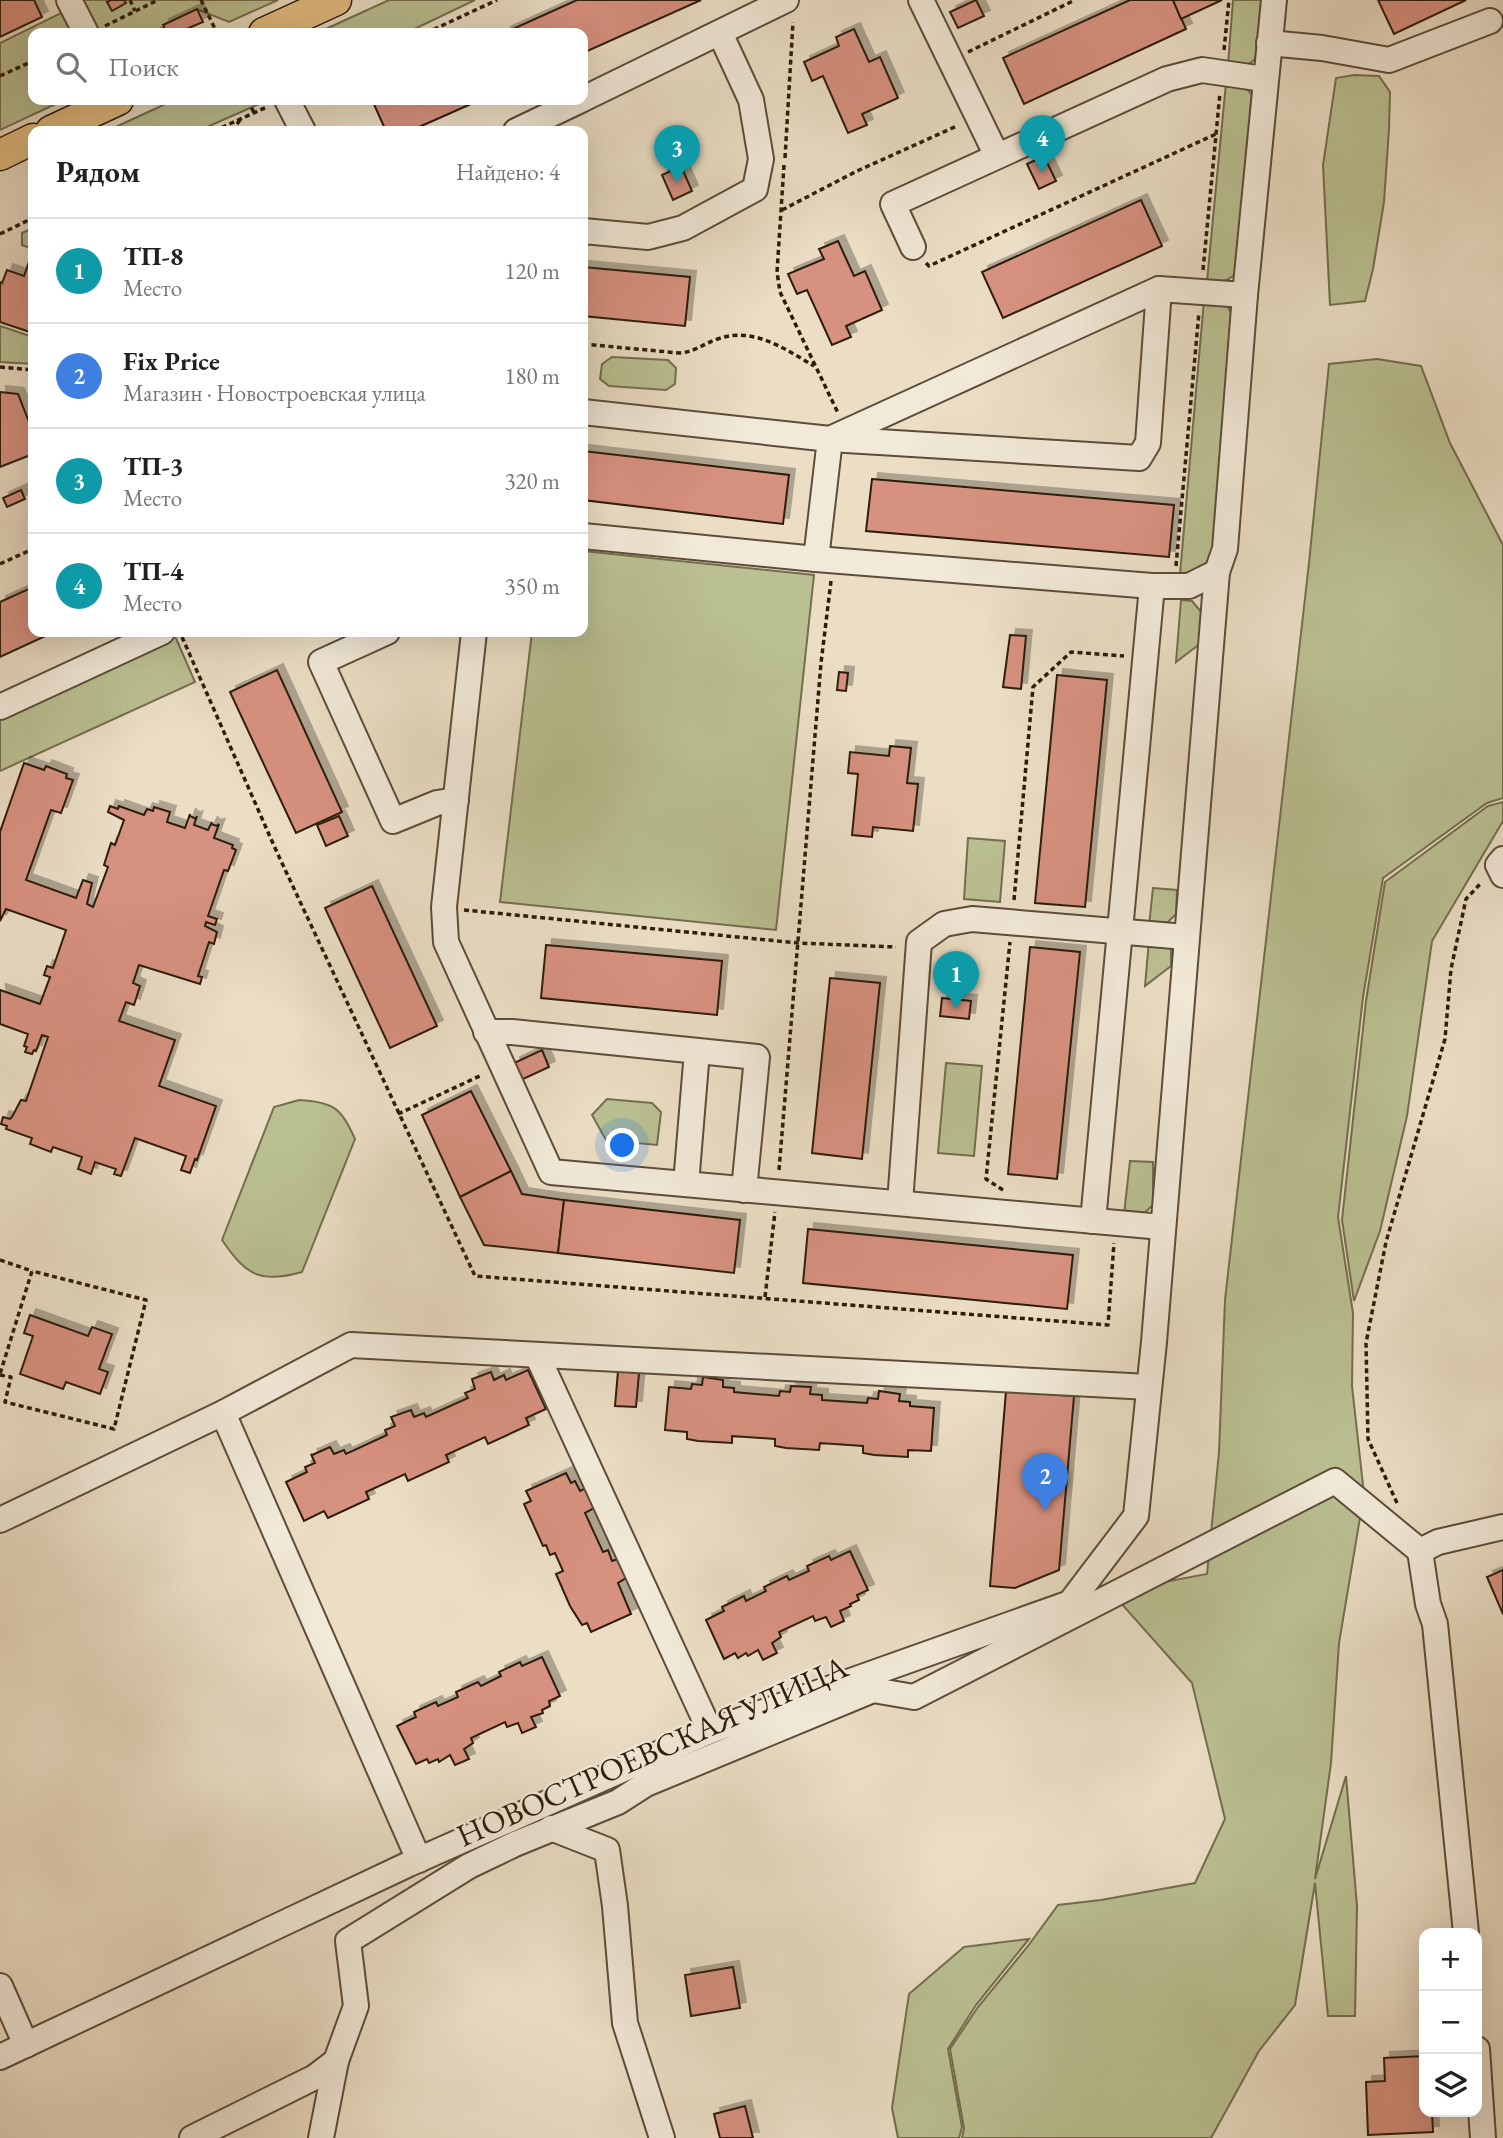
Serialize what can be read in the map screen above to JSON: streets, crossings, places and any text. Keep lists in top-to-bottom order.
{
  "streets": {
    "street": ["НОВОСТРОЕВСКАЯ УЛИЦА"]
  },
  "page": {
    "search": "Поиск",
    "pins": [
      "4",
      "3",
      "1",
      "2"
    ],
    "heading": ["Рядом", "Найдено: 4"],
    "list": [
      {
        "mark": "1",
        "name": "ТП-8",
        "note": "Место",
        "value": "120 m"
      },
      {
        "mark": "2",
        "name": "Fix Price",
        "note": "Магазин · Новостроевская улица",
        "value": "180 m"
      },
      {
        "mark": "3",
        "name": "ТП-3",
        "note": "Место",
        "value": "320 m"
      },
      {
        "mark": "4",
        "name": "ТП-4",
        "note": "Место",
        "value": "350 m"
      }
    ],
    "map_buttons": ["+", "−"]
  }
}
